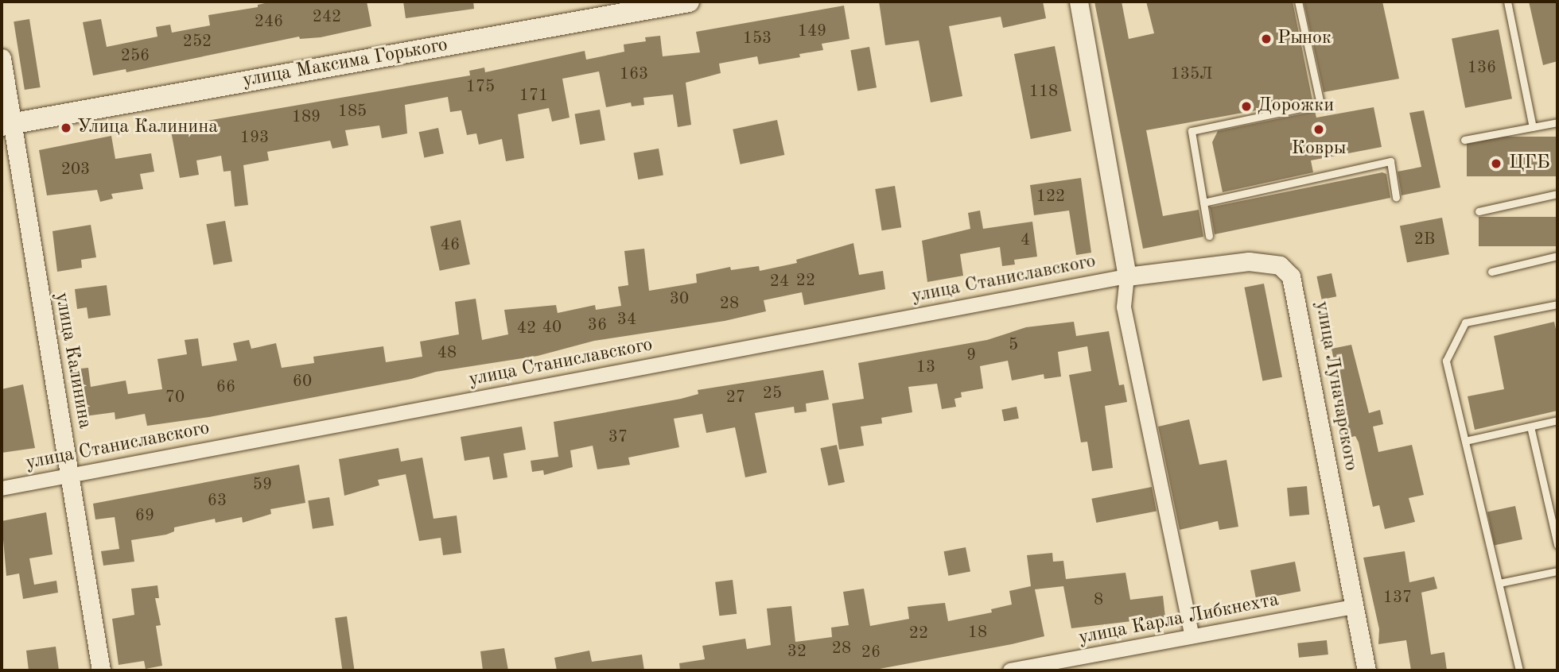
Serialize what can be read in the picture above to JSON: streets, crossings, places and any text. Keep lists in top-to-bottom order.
{
  "streets": {
    "main road": ["улица Максима Горького"],
    "street": [
      "улица Станиславского",
      "улица Калинина",
      "улица Луначарского",
      "улица Карла Либкнехта"
    ]
  },
  "crossings": [
    ["улица Максима Горького", "улица Калинина"],
    ["улица Станиславского", "улица Калинина"],
    ["улица Станиславского", "улица Луначарского"],
    ["улица Луначарского", "улица Карла Либкнехта"]
  ],
  "places": [
    "Рынок",
    "Дорожки",
    "Улица Калинина",
    "Ковры",
    "ЦГБ"
  ],
  "house_numbers": [
    "242",
    "246",
    "149",
    "153",
    "252",
    "256",
    "136",
    "163",
    "135Л",
    "175",
    "118",
    "171",
    "185",
    "189",
    "193",
    "203",
    "122",
    "2В",
    "4",
    "46",
    "22",
    "24",
    "30",
    "28",
    "34",
    "36",
    "40",
    "42",
    "5",
    "48",
    "9",
    "13",
    "60",
    "66",
    "25",
    "70",
    "27",
    "37",
    "59",
    "63",
    "69",
    "137",
    "8",
    "18",
    "22",
    "28",
    "32",
    "26"
  ]
}
